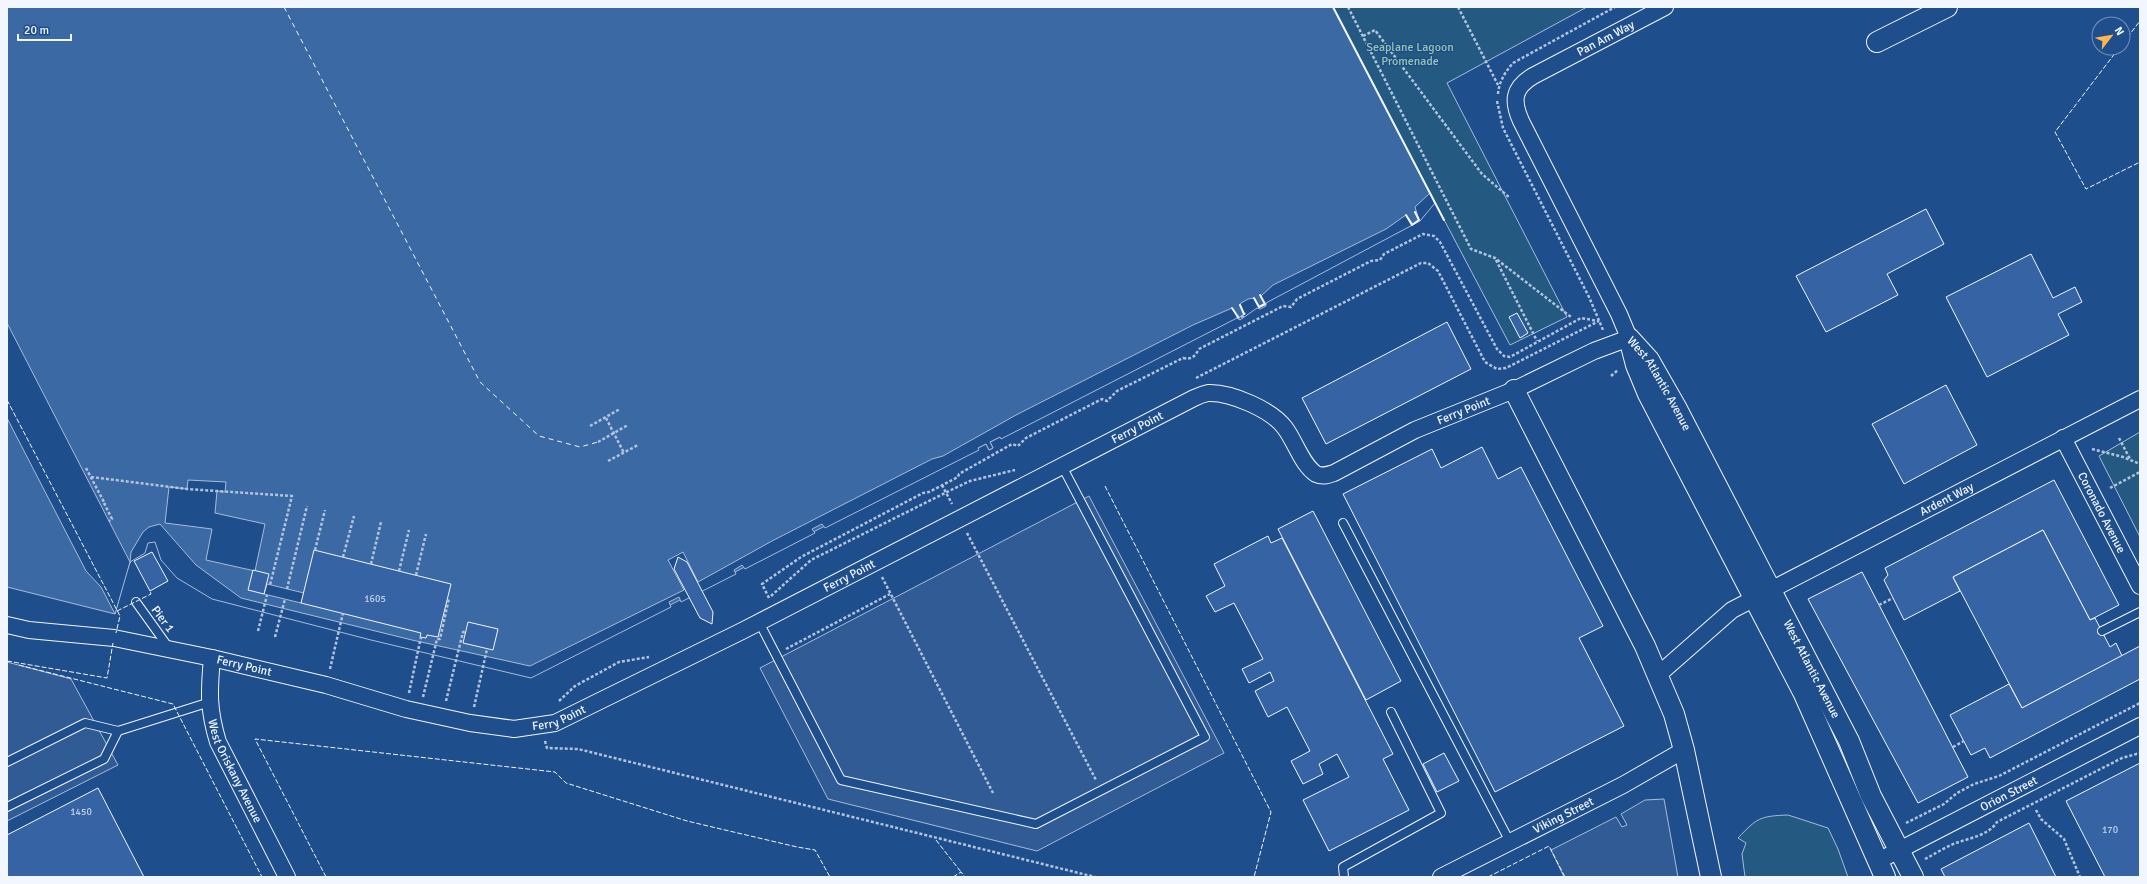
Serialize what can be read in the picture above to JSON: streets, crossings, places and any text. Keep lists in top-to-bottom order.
{
  "streets": {
    "street": [
      "Pan Am Way",
      "West Atlantic Avenue",
      "Ferry Point",
      "Ardent Way",
      "Coronado Avenue",
      "West Oriskany Avenue",
      "Orion Street",
      "Viking Street"
    ],
    "lane": ["Pier 1"]
  },
  "crossings": [
    ["Pan Am Way", "West Atlantic Avenue"],
    ["Pan Am Way", "Ferry Point"],
    ["West Atlantic Avenue", "Ferry Point"],
    ["West Atlantic Avenue", "Ardent Way"],
    ["West Atlantic Avenue", "Orion Street"],
    ["Ferry Point", "Pier 1"],
    ["Ferry Point", "West Oriskany Avenue"],
    ["Ardent Way", "Coronado Avenue"]
  ],
  "parks": ["Seaplane Lagoon Promenade"],
  "house_numbers": ["1605", "1450", "170"],
  "scale_bar": "20 m",
  "north": "top right"
}
